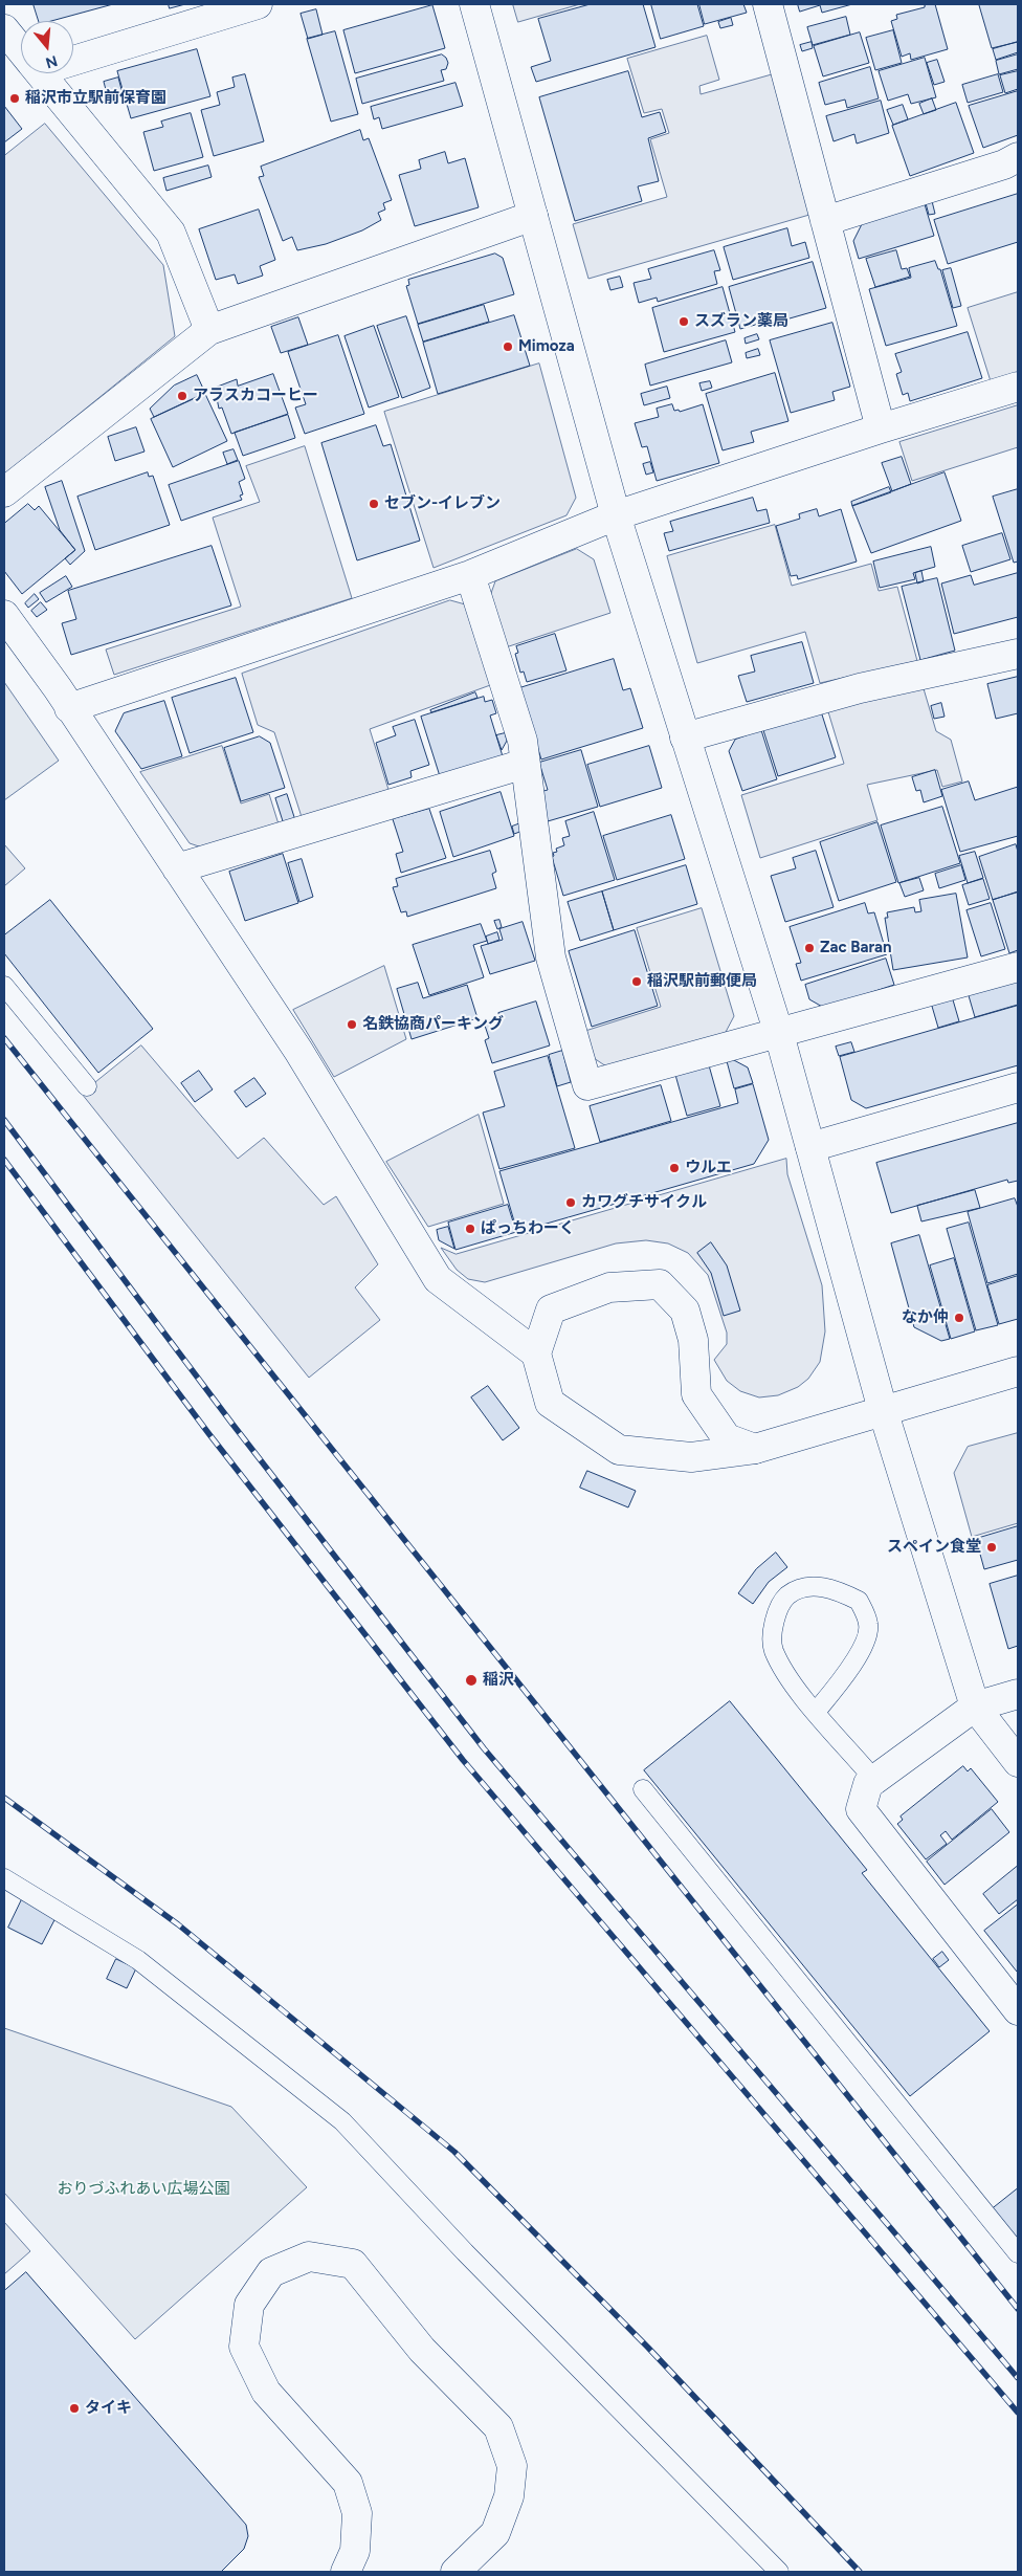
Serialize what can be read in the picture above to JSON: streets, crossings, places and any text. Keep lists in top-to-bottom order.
{
  "parks": ["おりづふれあい広場公園"],
  "places": [
    "稲沢市立駅前保育園",
    "スズラン薬局",
    "Mimoza",
    "アラスカコーヒー",
    "セブン-イレブン",
    "Zac Baran",
    "稲沢駅前郵便局",
    "名鉄協商パーキング",
    "ウルエ",
    "カワグチサイクル",
    "ぱっちわーく",
    "なか仲",
    "スペイン食堂",
    "稲沢",
    "タイキ"
  ],
  "north": "bottom"
}
